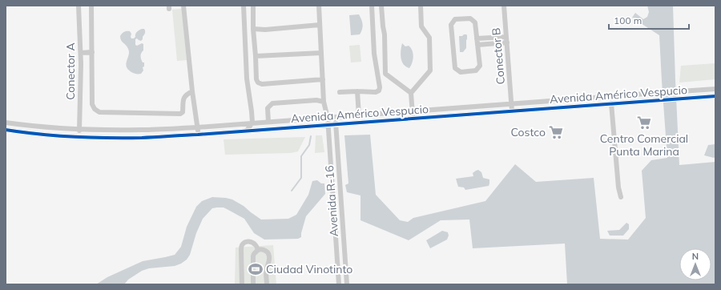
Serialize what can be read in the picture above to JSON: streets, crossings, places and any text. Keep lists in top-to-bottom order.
{
  "streets": {
    "street": [
      "Conector B",
      "Conector A",
      "Avenida Américo Vespucio",
      "Avenida R-16"
    ]
  },
  "crossings": [
    ["Conector B", "Avenida Américo Vespucio"],
    ["Conector A", "Avenida Américo Vespucio"],
    ["Avenida Américo Vespucio", "Avenida R-16"]
  ],
  "places": {
    "supermarket": ["Centro Comercial Punta Marina", "Costco"],
    "sports": ["Ciudad Vinotinto"]
  },
  "scale_bar": "100 m",
  "north": "top"
}
